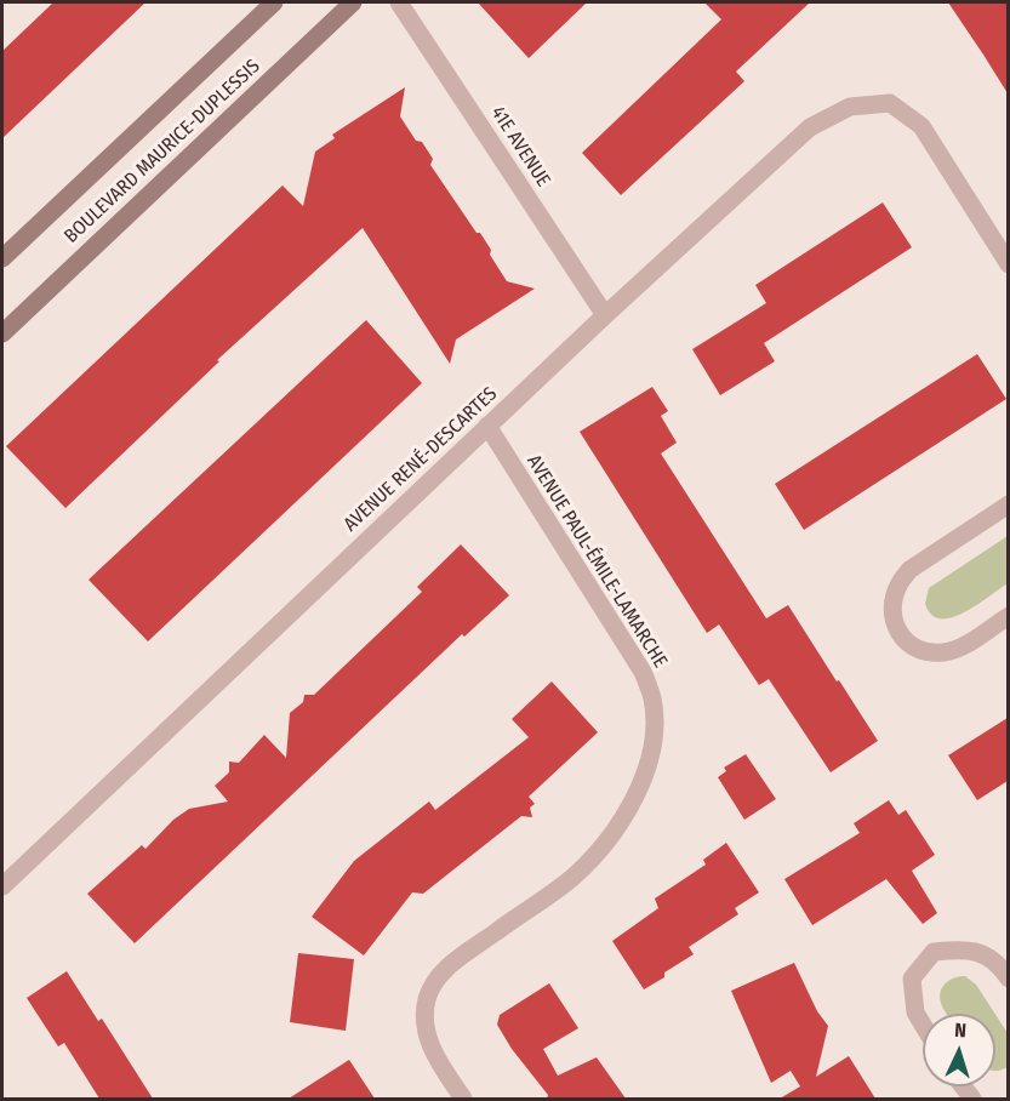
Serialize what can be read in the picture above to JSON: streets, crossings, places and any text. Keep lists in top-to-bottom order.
{
  "streets": {
    "street": [
      "41E AVENUE",
      "BOULEVARD MAURICE-DUPLESSIS",
      "AVENUE RENÉ-DESCARTES",
      "AVENUE PAUL-ÉMILE-LAMARCHE"
    ]
  },
  "crossings": [
    ["41E AVENUE", "AVENUE RENÉ-DESCARTES"],
    ["AVENUE RENÉ-DESCARTES", "AVENUE PAUL-ÉMILE-LAMARCHE"]
  ],
  "north": "top"
}
